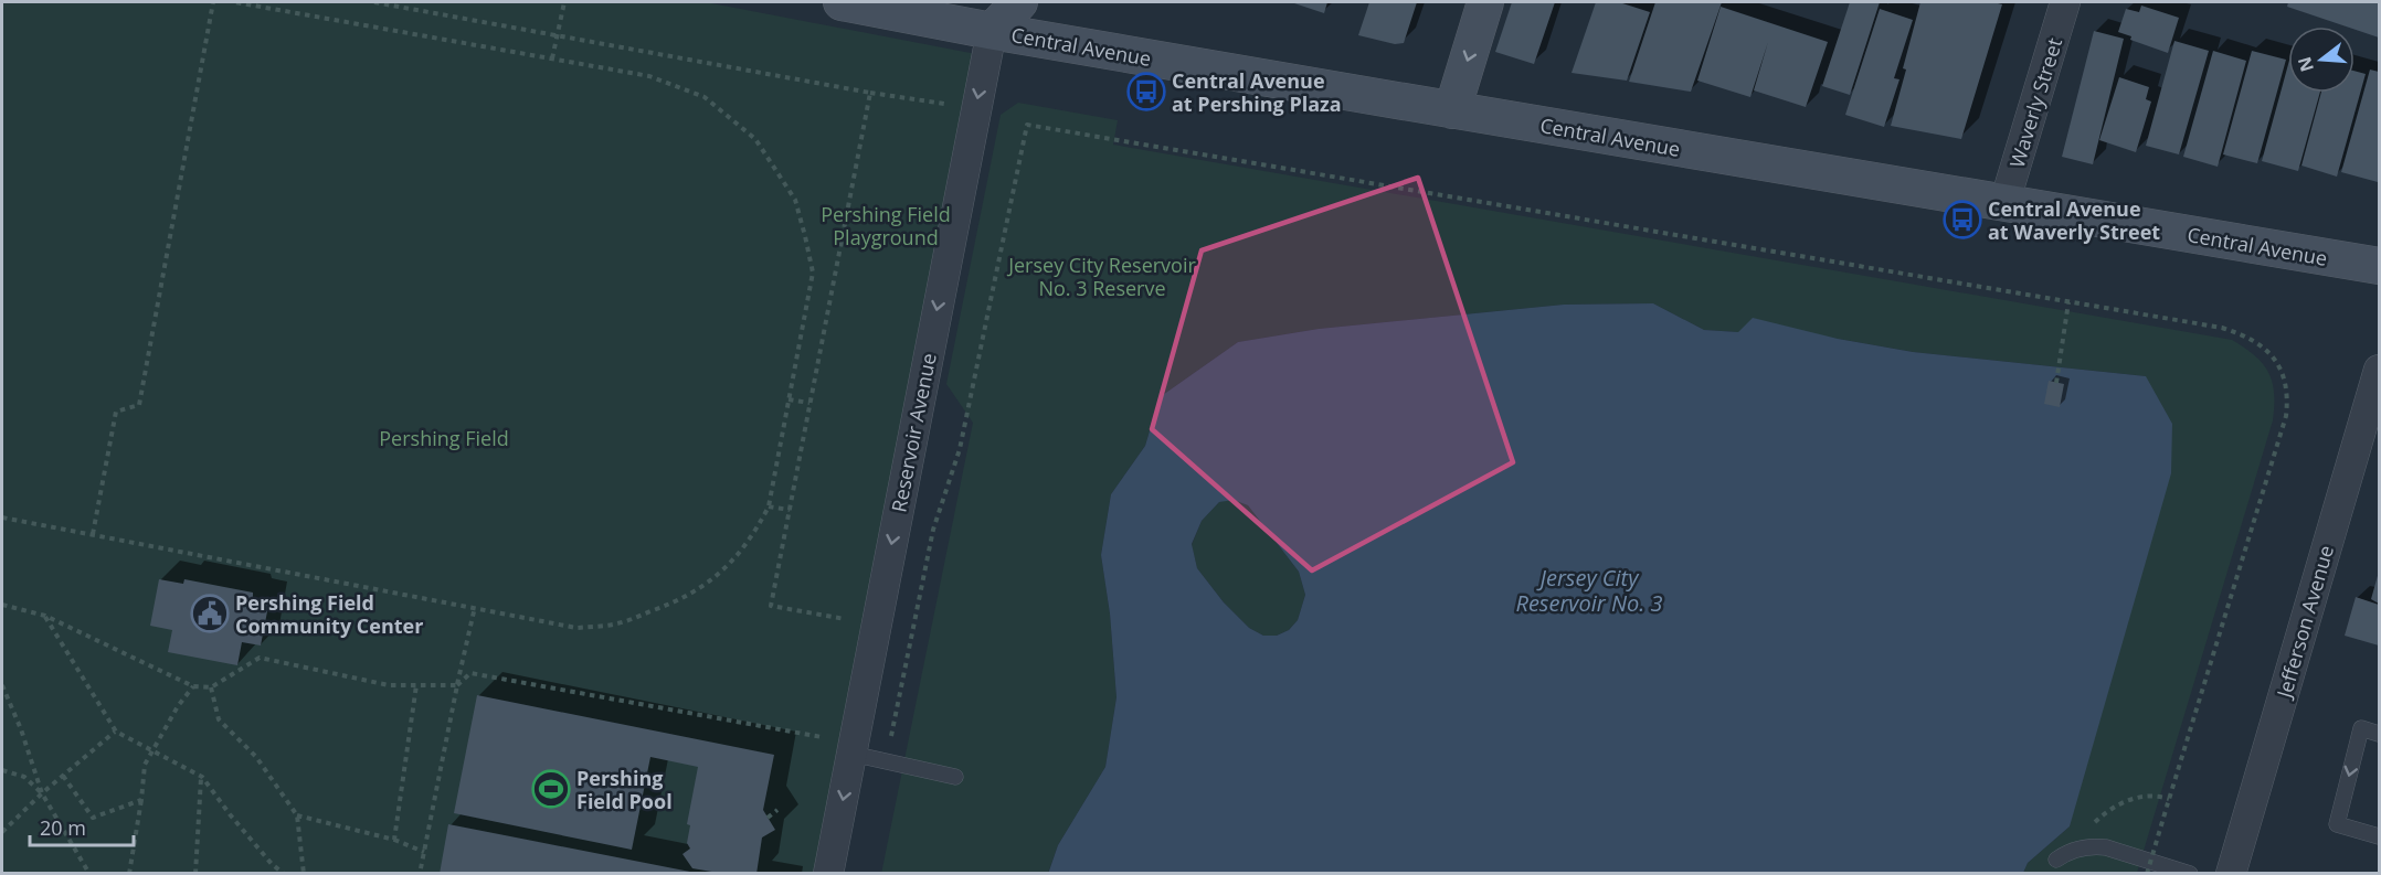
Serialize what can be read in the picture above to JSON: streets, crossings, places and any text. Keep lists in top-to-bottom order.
{
  "streets": {
    "main road": ["Central Avenue"],
    "street": ["Waverly Street", "Reservoir Avenue", "Jefferson Avenue"]
  },
  "crossings": [
    ["Central Avenue", "Waverly Street"],
    ["Central Avenue", "Reservoir Avenue"]
  ],
  "one_way": ["Reservoir Avenue"],
  "water": ["Jersey City Reservoir No. 3"],
  "parks": ["Pershing Field Playground", "Jersey City Reservoir No. 3 Reserve", "Pershing Field"],
  "places": {
    "bus stop": ["Central Avenue at Pershing Plaza", "Central Avenue at Waverly Street"],
    "public building": ["Pershing Field Community Center"],
    "sports": ["Pershing Field Pool"]
  },
  "scale_bar": "20 m",
  "north": "left"
}
